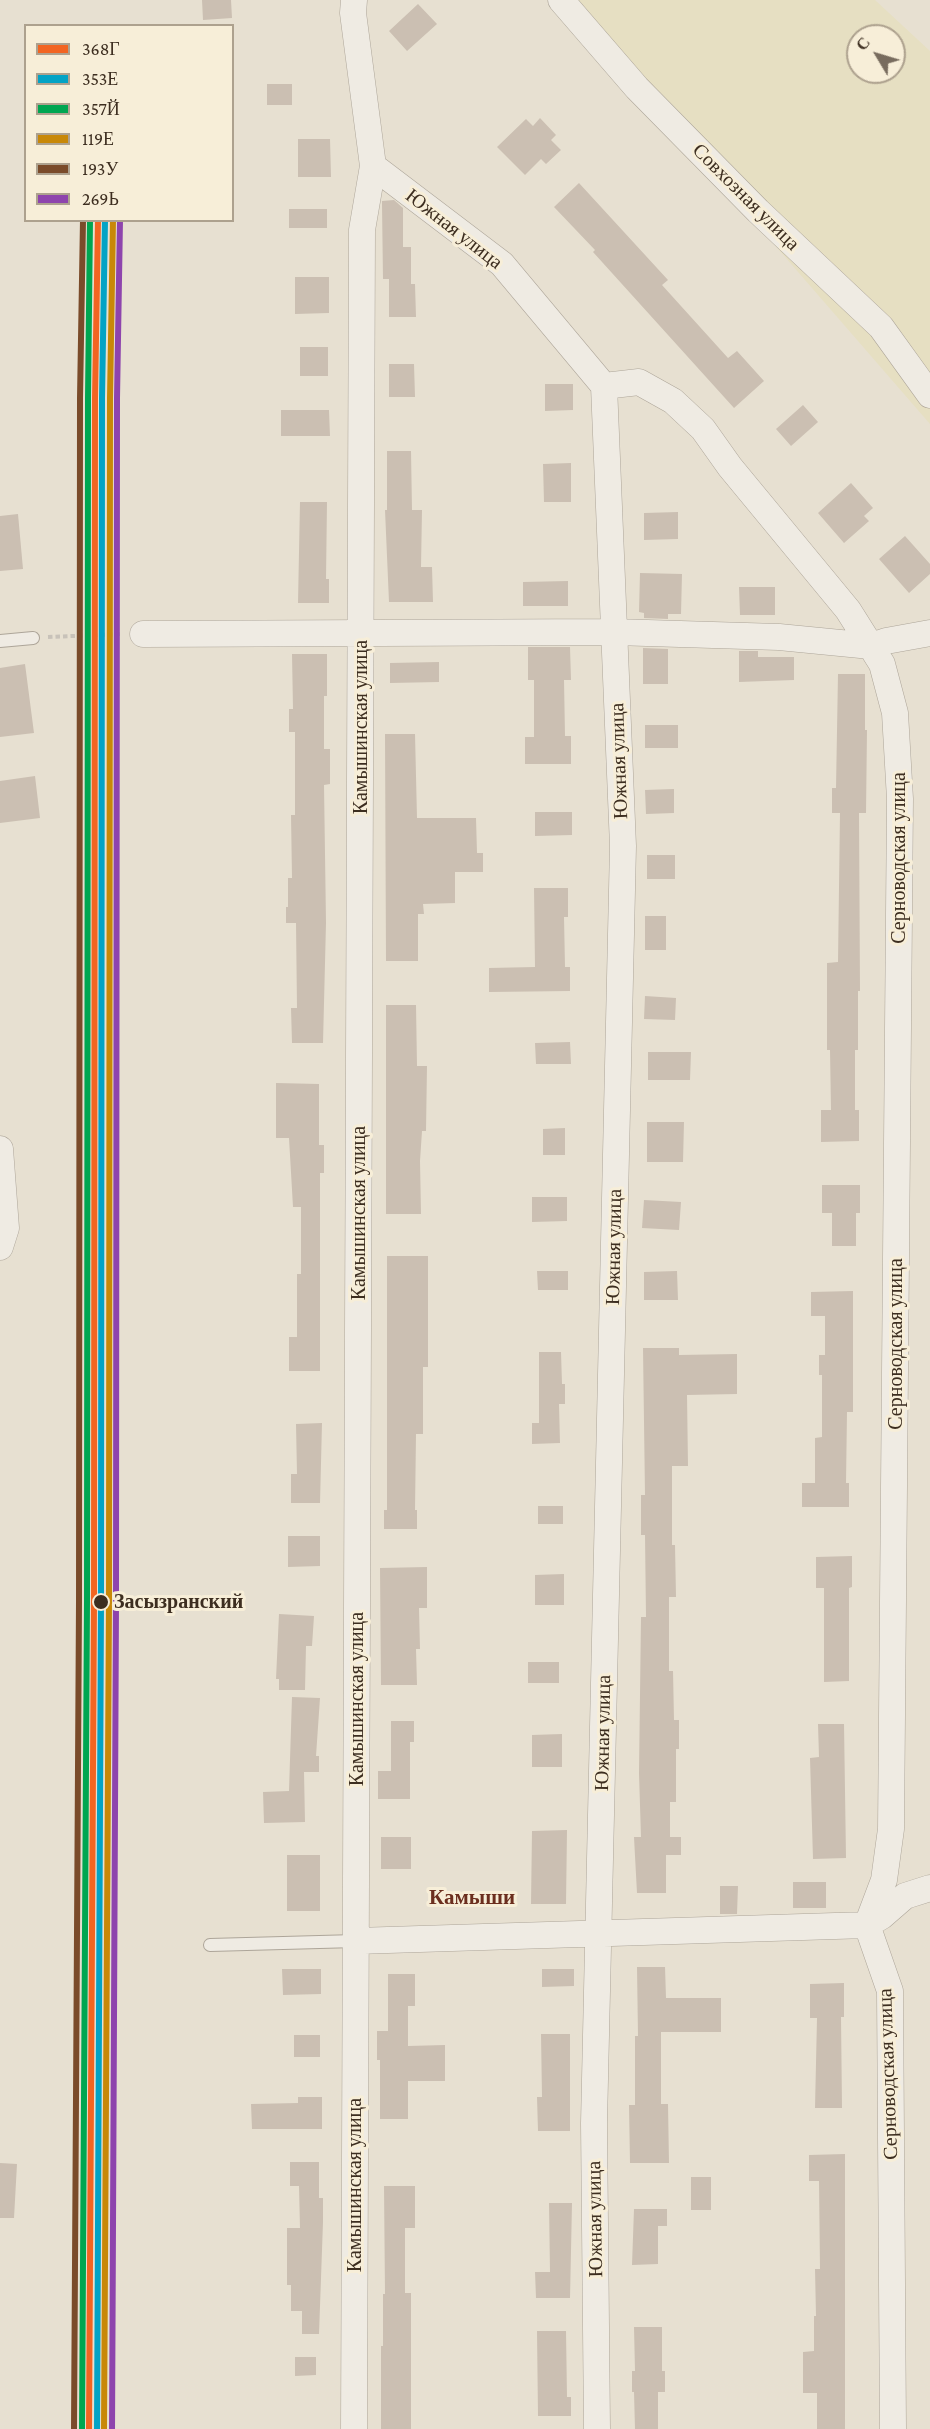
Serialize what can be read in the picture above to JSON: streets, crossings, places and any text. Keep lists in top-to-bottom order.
{
  "streets": {
    "street": [
      "Совхозная улица",
      "Южная улица",
      "Камышинская улица",
      "Серноводская улица"
    ]
  },
  "crossings": [
    ["Южная улица", "Камышинская улица"],
    ["Южная улица", "Серноводская улица"]
  ],
  "districts": ["Камыши"],
  "places": ["Засызранский"],
  "lines": [
    "transit line 368Г",
    "transit line 353Е",
    "transit line 357Й",
    "transit line 119Е",
    "transit line 193У",
    "transit line 269Ь"
  ],
  "legend": [
    "368Г",
    "353Е",
    "357Й",
    "119Е",
    "193У",
    "269Ь"
  ],
  "north": "top left"
}
